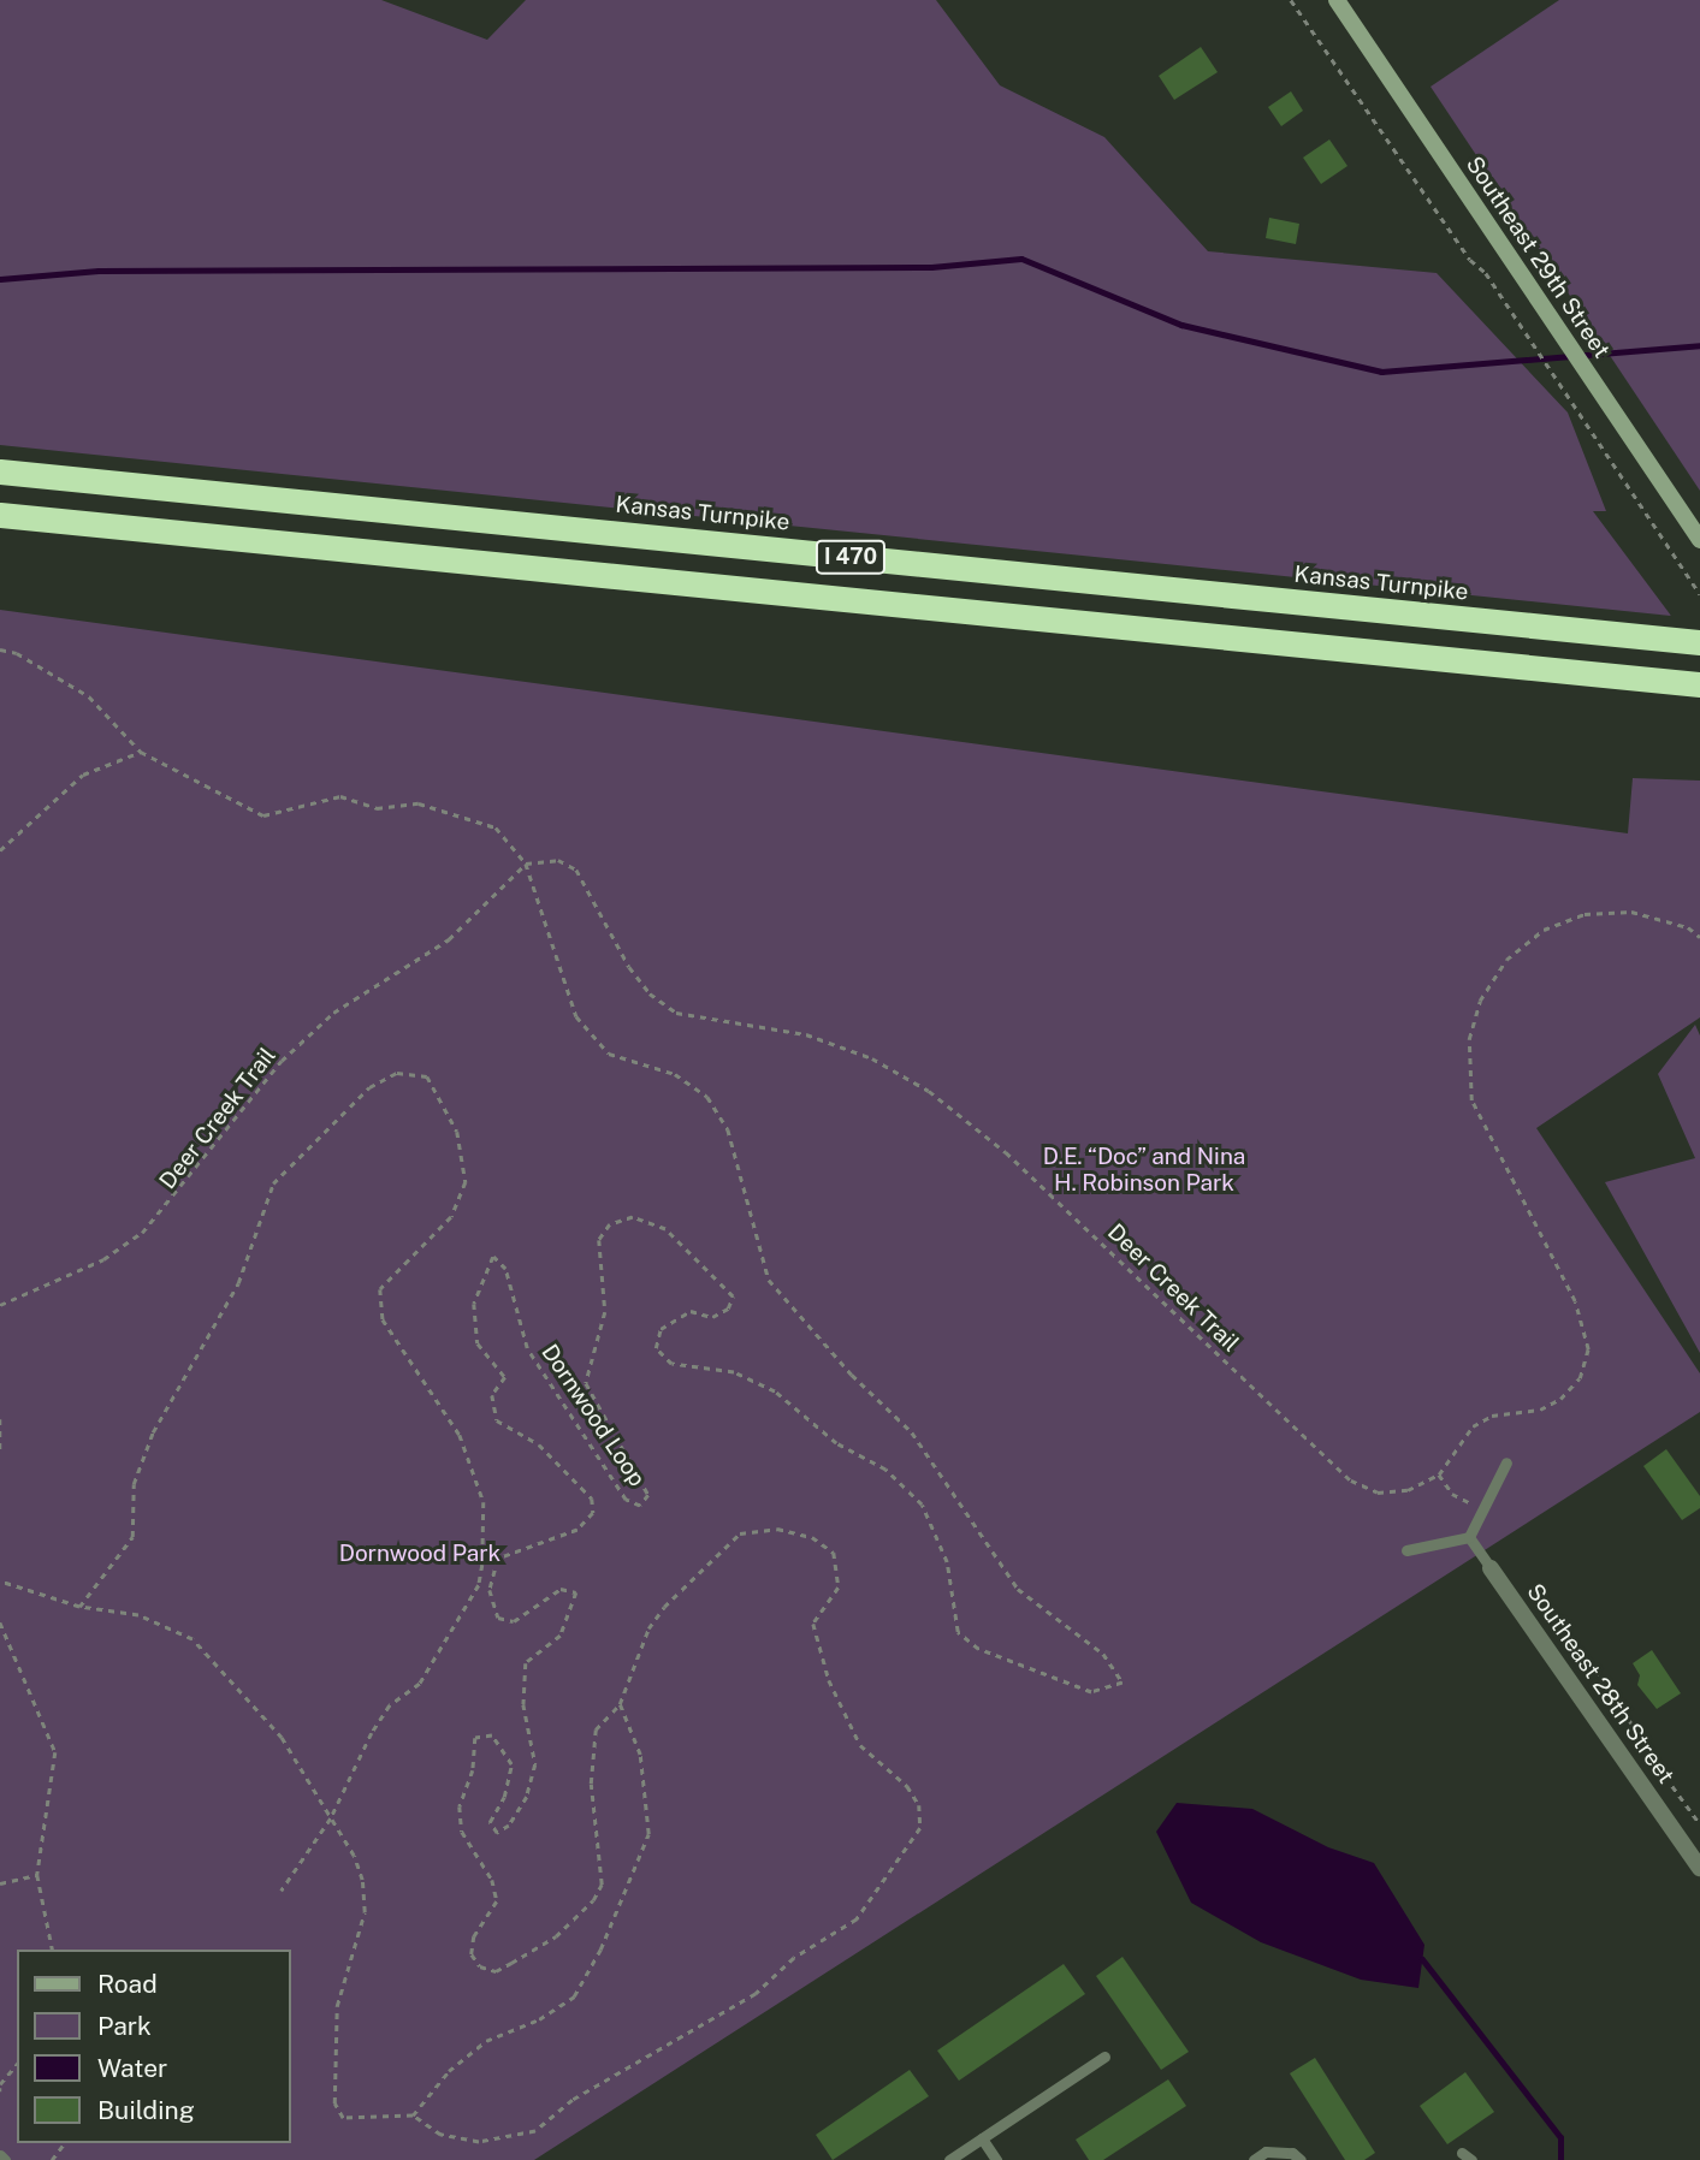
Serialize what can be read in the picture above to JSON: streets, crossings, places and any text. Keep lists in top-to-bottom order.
{
  "streets": {
    "highway": ["Kansas Turnpike", "I 470"],
    "main road": ["Southeast 29th Street"],
    "street": ["Southeast 28th Street"],
    "path": ["Deer Creek Trail", "Dornwood Loop"]
  },
  "crossings": [
    ["Deer Creek Trail", "Dornwood Loop"]
  ],
  "parks": ["D.E. “Doc” and Nina H. Robinson Park", "Dornwood Park"],
  "legend": [
    "Road",
    "Park",
    "Water",
    "Building"
  ]
}
